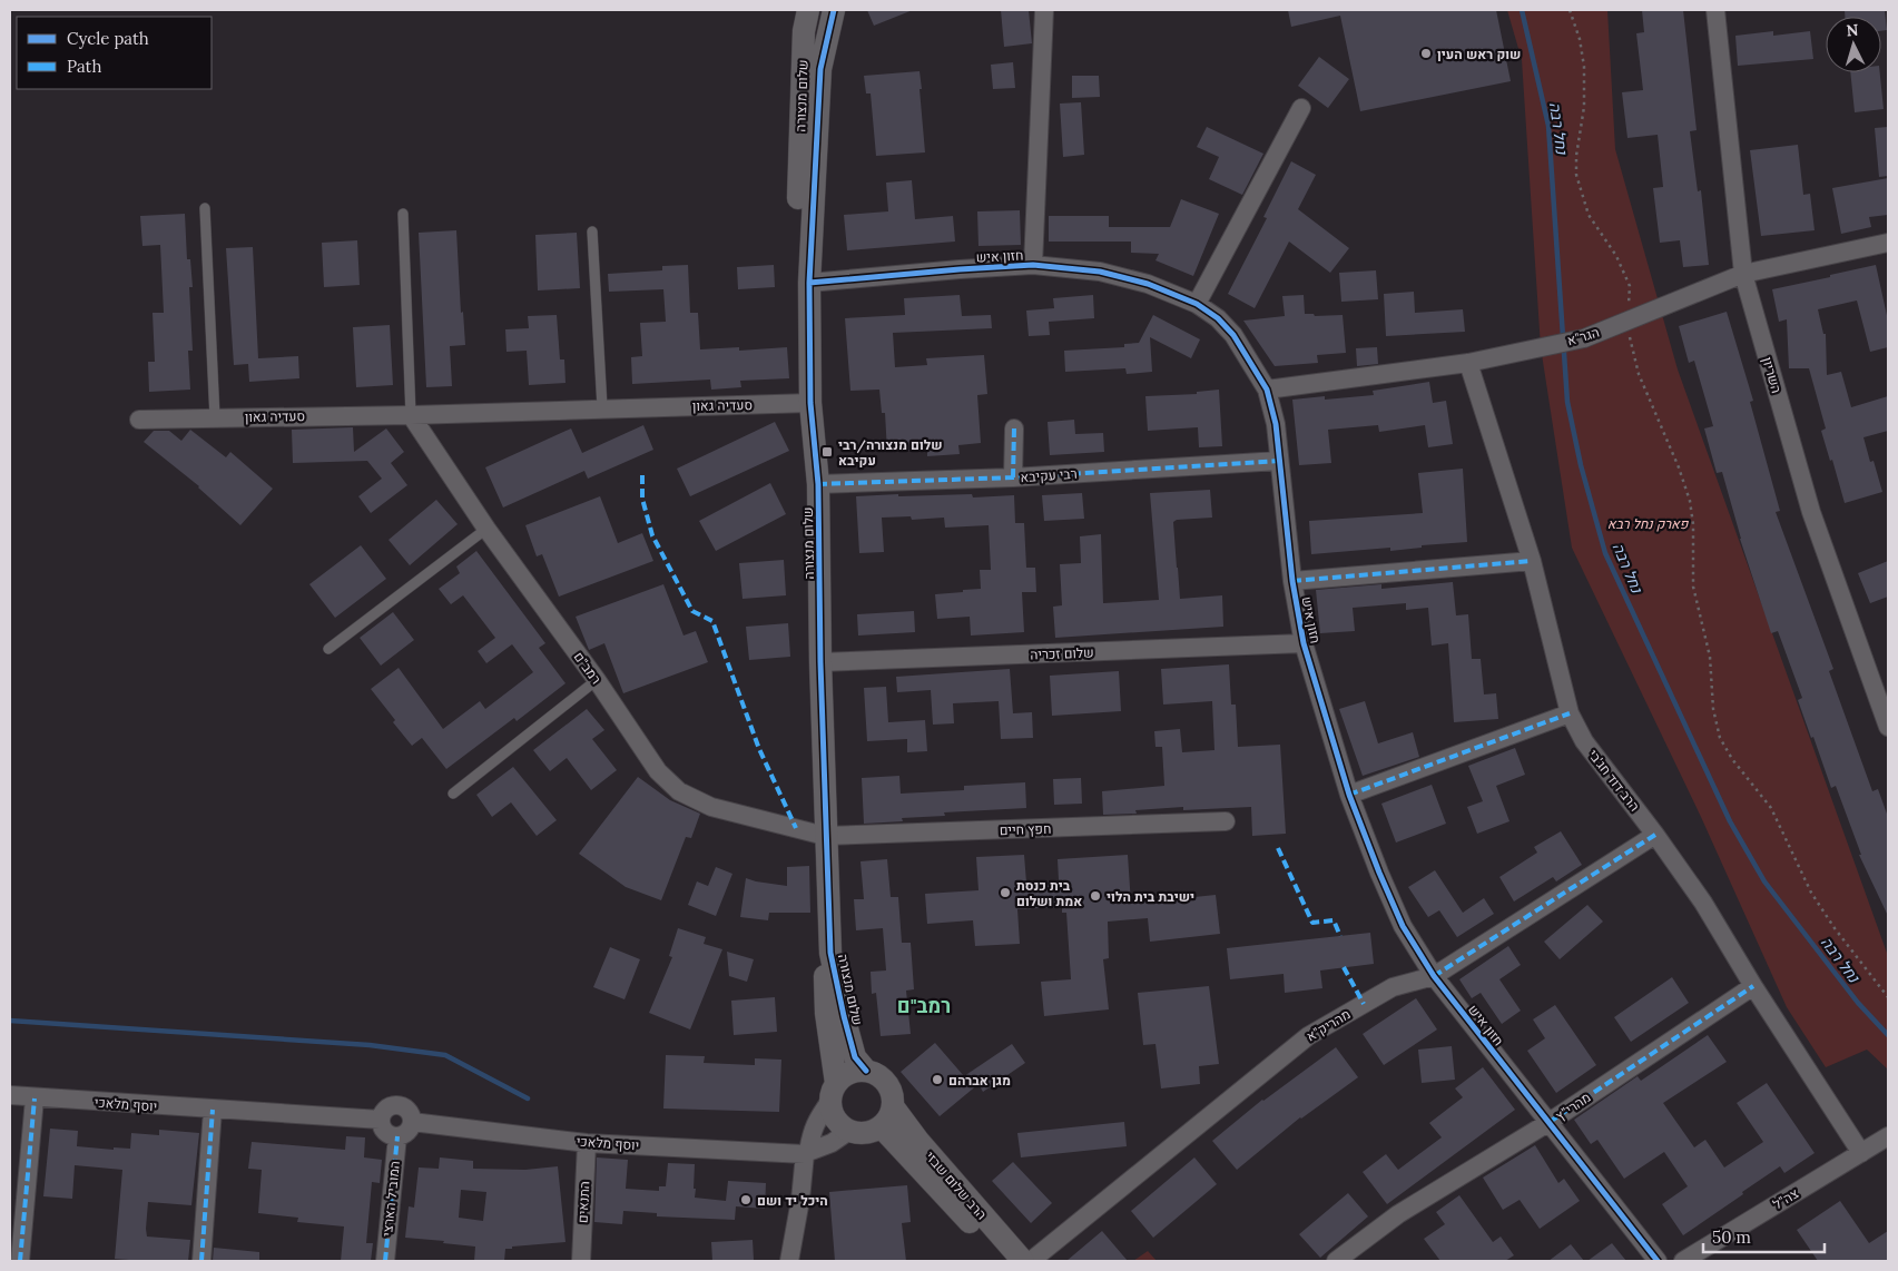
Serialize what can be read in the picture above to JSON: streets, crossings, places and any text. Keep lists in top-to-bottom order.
{
  "streets": {
    "street": [
      "שלום מנצורה",
      "חזון איש",
      "הגר\"א",
      "השריון",
      "סעדיה גאון",
      "רבי עקיבא",
      "שלום זכריה",
      "רמב\"ם",
      "הרב דוד חג'בי",
      "חפץ חיים",
      "מהריק\"א",
      "יוסף מלאכי",
      "מהרי\"ץ",
      "הרב שלום שבזי",
      "המוביל הארצי",
      "צה\"ל",
      "התנאים"
    ]
  },
  "crossings": [
    ["שלום מנצורה", "חזון איש"],
    ["שלום מנצורה", "סעדיה גאון"],
    ["שלום מנצורה", "רבי עקיבא"],
    ["שלום מנצורה", "שלום זכריה"],
    ["שלום מנצורה", "רמב\"ם"],
    ["שלום מנצורה", "חפץ חיים"],
    ["שלום מנצורה", "הרב שלום שבזי"],
    ["חזון איש", "הגר\"א"],
    ["חזון איש", "רבי עקיבא"],
    ["חזון איש", "שלום זכריה"],
    ["חזון איש", "הרב דוד חג'בי"],
    ["חזון איש", "מהריק\"א"],
    ["חזון איש", "מהרי\"ץ"],
    ["הגר\"א", "השריון"],
    ["הגר\"א", "הרב דוד חג'בי"],
    ["סעדיה גאון", "רמב\"ם"],
    ["רמב\"ם", "חפץ חיים"],
    ["הרב דוד חג'בי", "מהריק\"א"],
    ["הרב דוד חג'בי", "מהרי\"ץ"],
    ["הרב דוד חג'בי", "צה\"ל"],
    ["יוסף מלאכי", "המוביל הארצי"],
    ["יוסף מלאכי", "התנאים"]
  ],
  "districts": ["רמב\"ם"],
  "water": ["נחל רבה"],
  "parks": ["פארק נחל רבא"],
  "places": {
    "other": [
      "שוק ראש העין",
      "בית כנסת אמת ושלום",
      "ישיבת בית הלוי",
      "מגן אברהם",
      "היכל יד ושם"
    ],
    "transit": ["שלום מנצורה/רבי עקיבא"]
  },
  "legend": ["Cycle path", "Path"],
  "scale_bar": "50 m",
  "north": "top"
}
